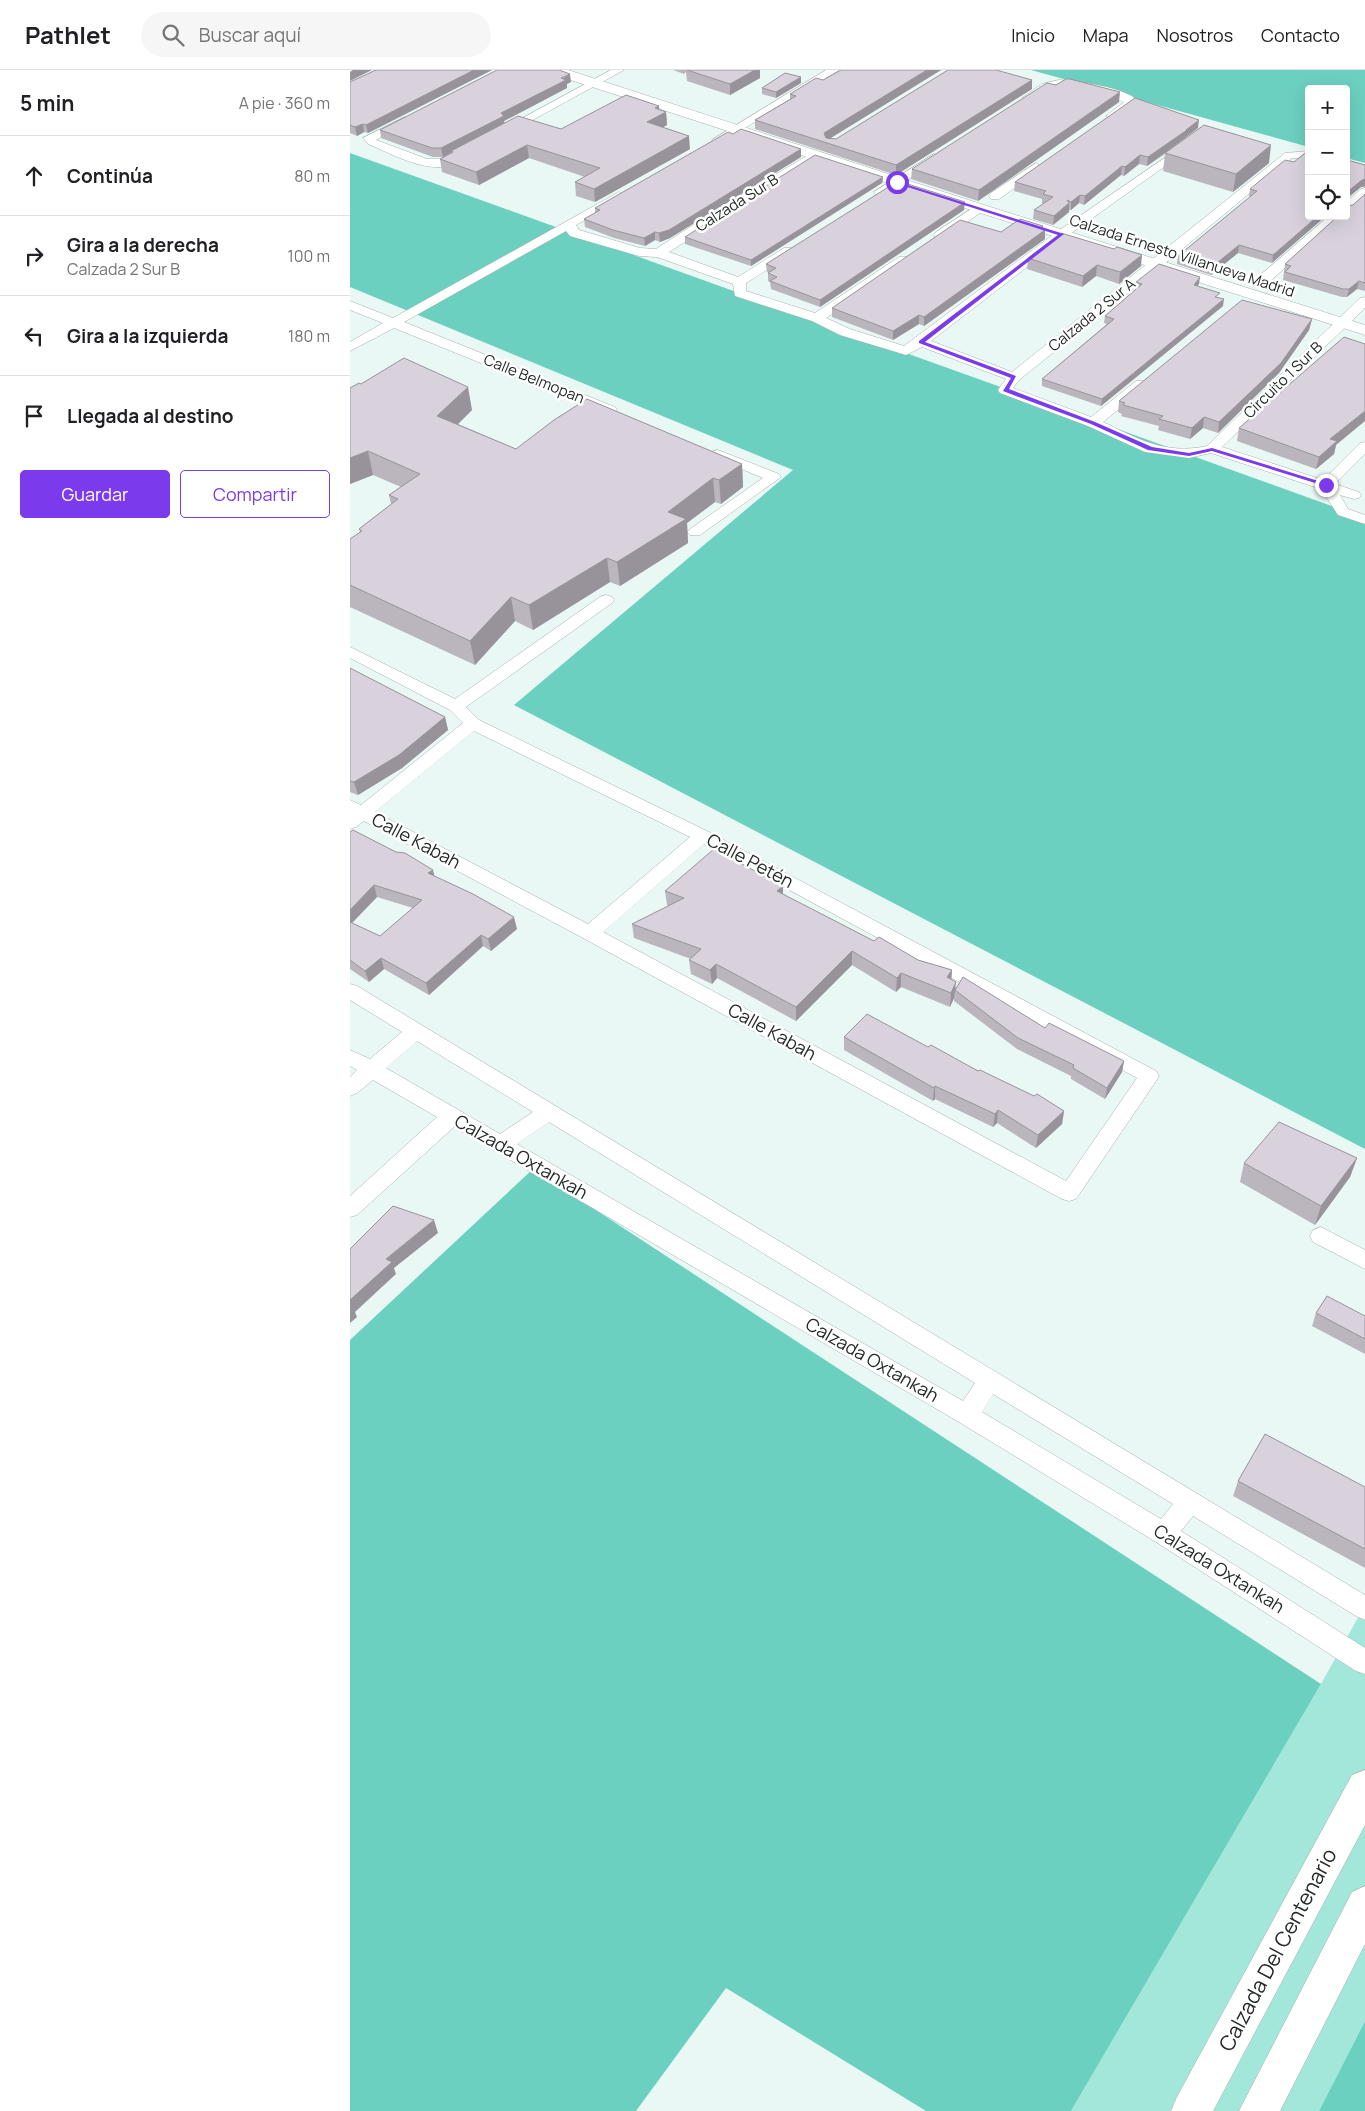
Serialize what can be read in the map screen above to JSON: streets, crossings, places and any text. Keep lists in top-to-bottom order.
{
  "streets": {
    "main road": ["Calzada Del Centenario"],
    "street": [
      "Calzada Sur B",
      "Calzada Ernesto Villanueva Madrid",
      "Calzada 2 Sur A",
      "Calle Belmopan",
      "Circuito 1 Sur B",
      "Calle Kabah",
      "Calle Petén",
      "Calzada Oxtankah"
    ]
  },
  "crossings": [
    ["Calzada Sur B", "Calzada Ernesto Villanueva Madrid"],
    ["Calzada Ernesto Villanueva Madrid", "Calzada 2 Sur A"],
    ["Calzada Ernesto Villanueva Madrid", "Circuito 1 Sur B"],
    ["Calle Kabah", "Calle Petén"]
  ],
  "page": {
    "header": "Pathlet",
    "search": "Buscar aquí",
    "nav": [
      "Inicio",
      "Mapa",
      "Nosotros",
      "Contacto"
    ],
    "heading": ["5 min", "A pie · 360 m"],
    "map_buttons": ["+", "−"],
    "list": [
      ["Continúa", "80 m"],
      ["Gira a la derecha", "Calzada 2 Sur B", "100 m"],
      ["Gira a la izquierda", "180 m"],
      "Llegada al destino"
    ],
    "buttons": ["Guardar", "Compartir"]
  }
}
